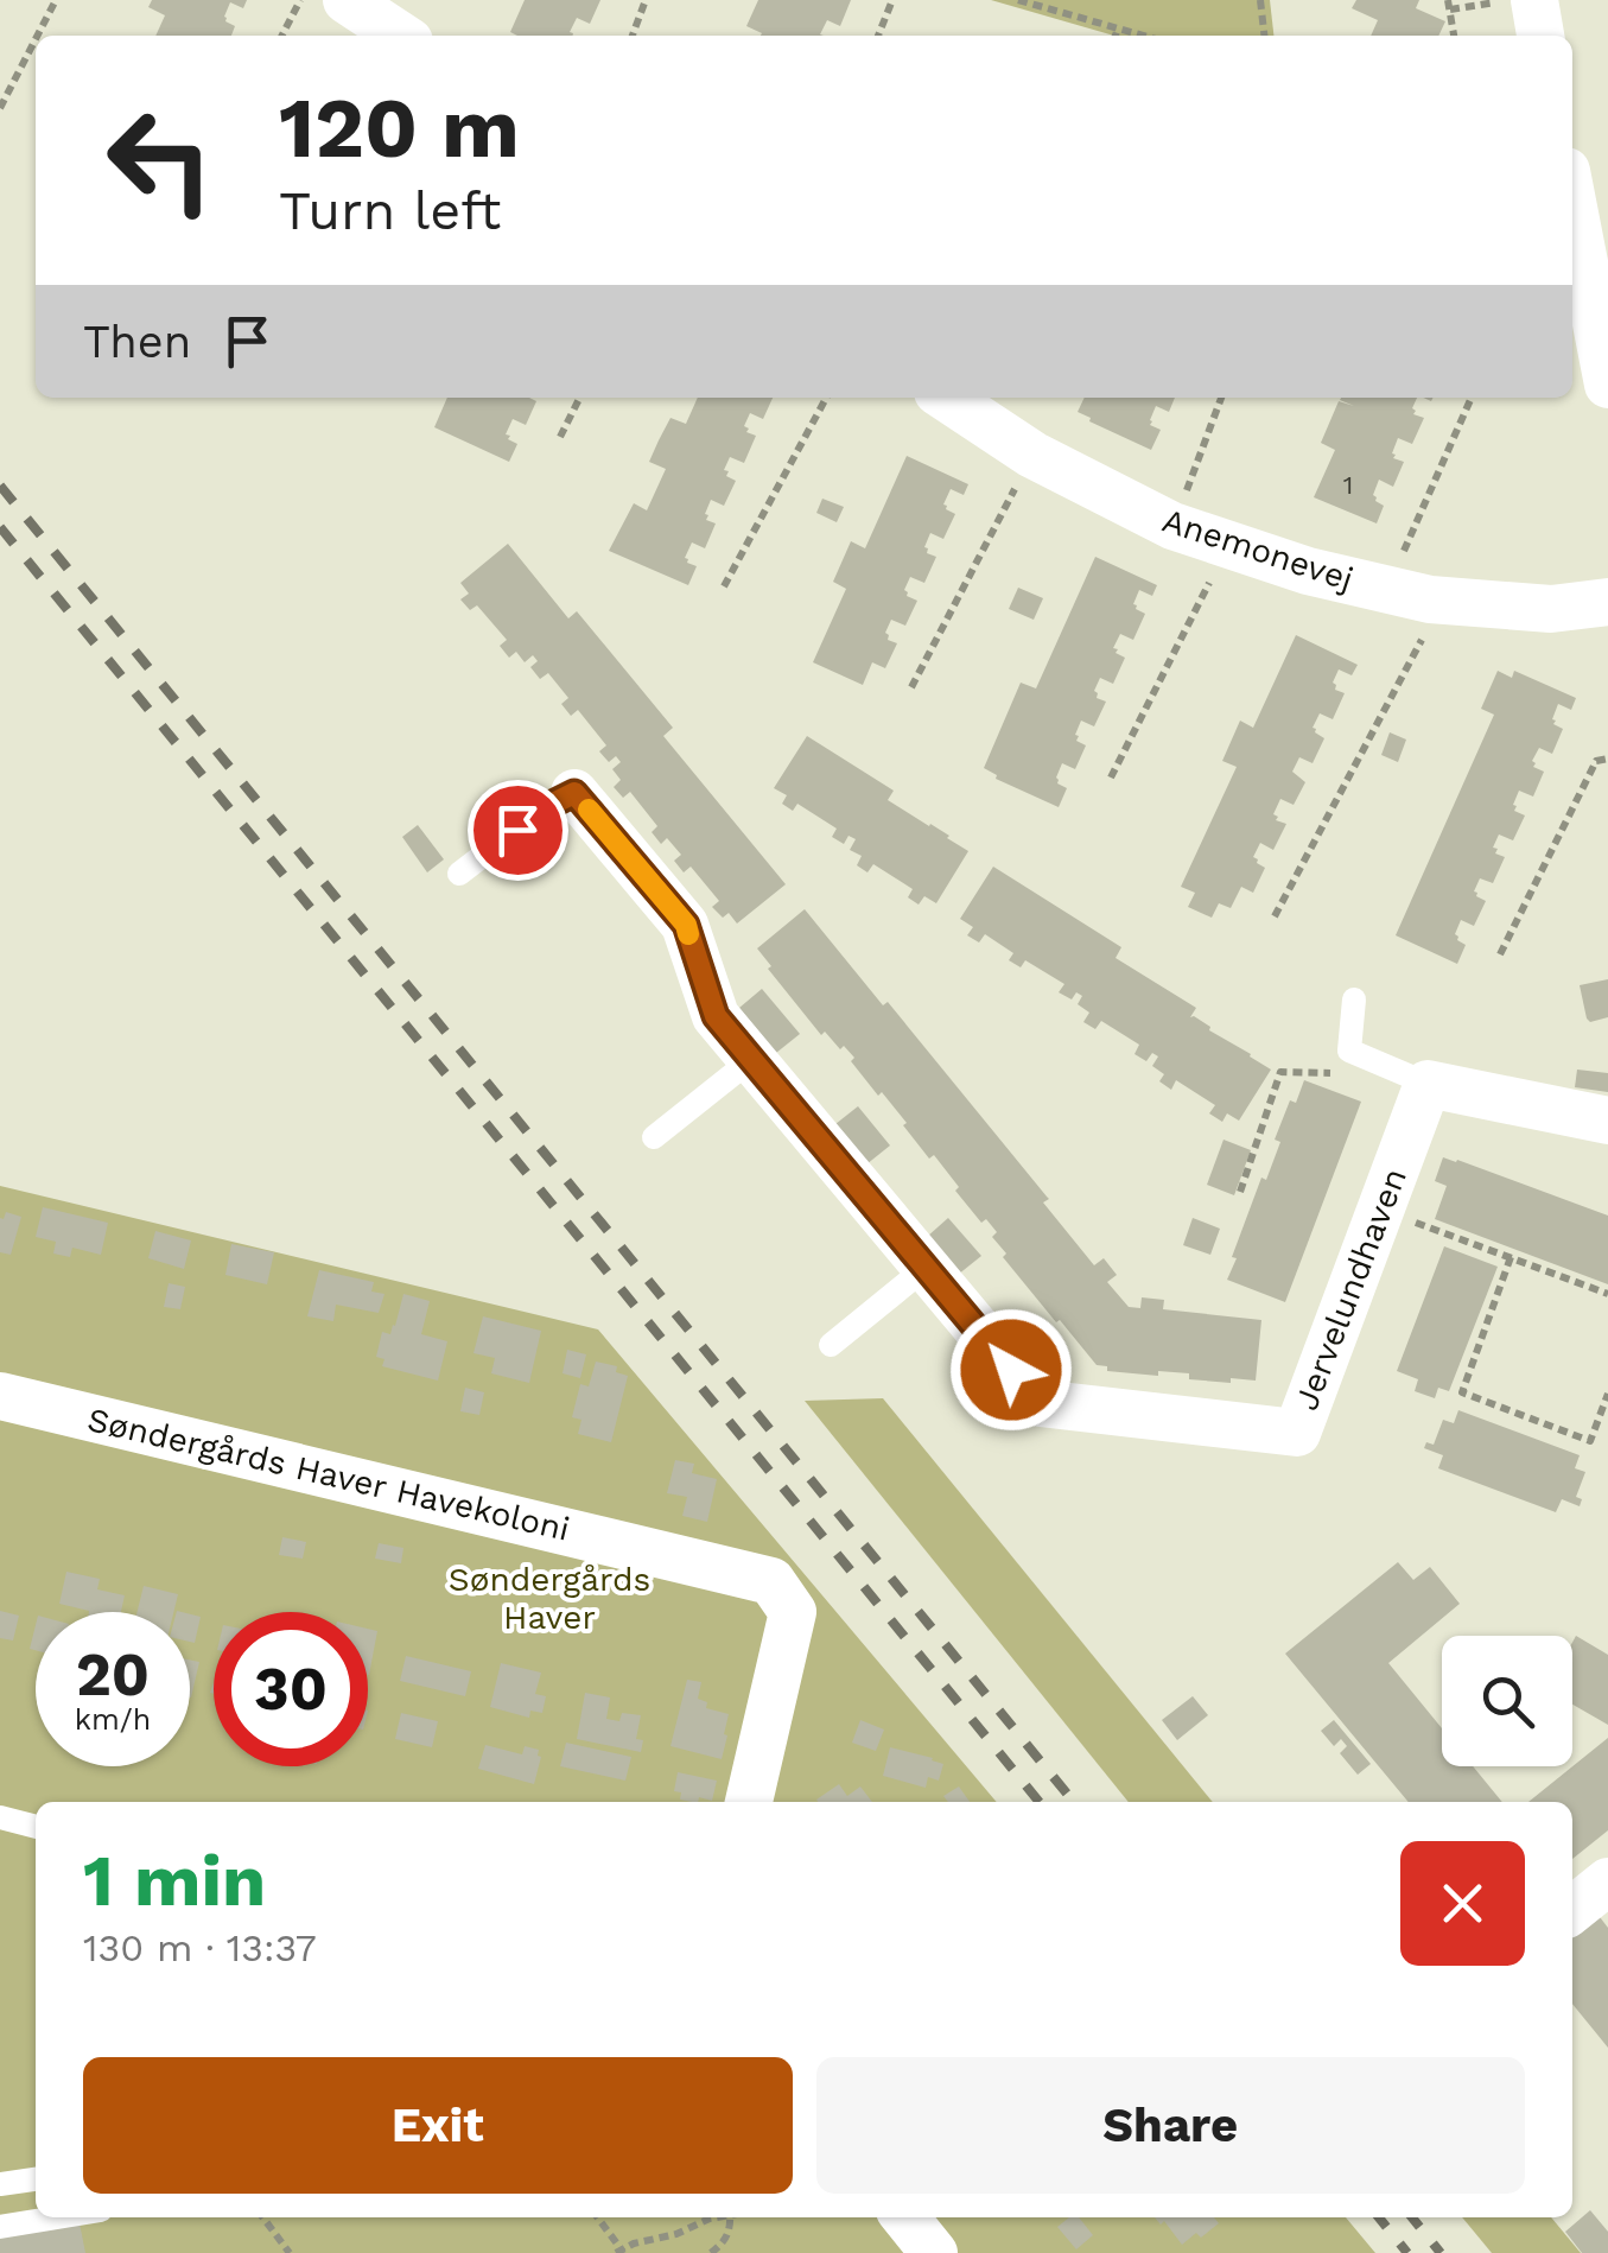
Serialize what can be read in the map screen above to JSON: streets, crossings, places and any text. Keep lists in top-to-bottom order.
{
  "streets": {
    "street": ["Anemonevej", "Jervelundhaven", "Søndergårds Haver Havekoloni"]
  },
  "parks": ["Søndergårds Haver"],
  "house_numbers": ["1"],
  "page": {
    "turn": ["120 m", "Turn left"],
    "then": "Then",
    "speed": "20 km/h",
    "limit": "30",
    "heading": ["1 min", "130 m · 13:37"],
    "buttons": ["Exit", "Share"]
  }
}
